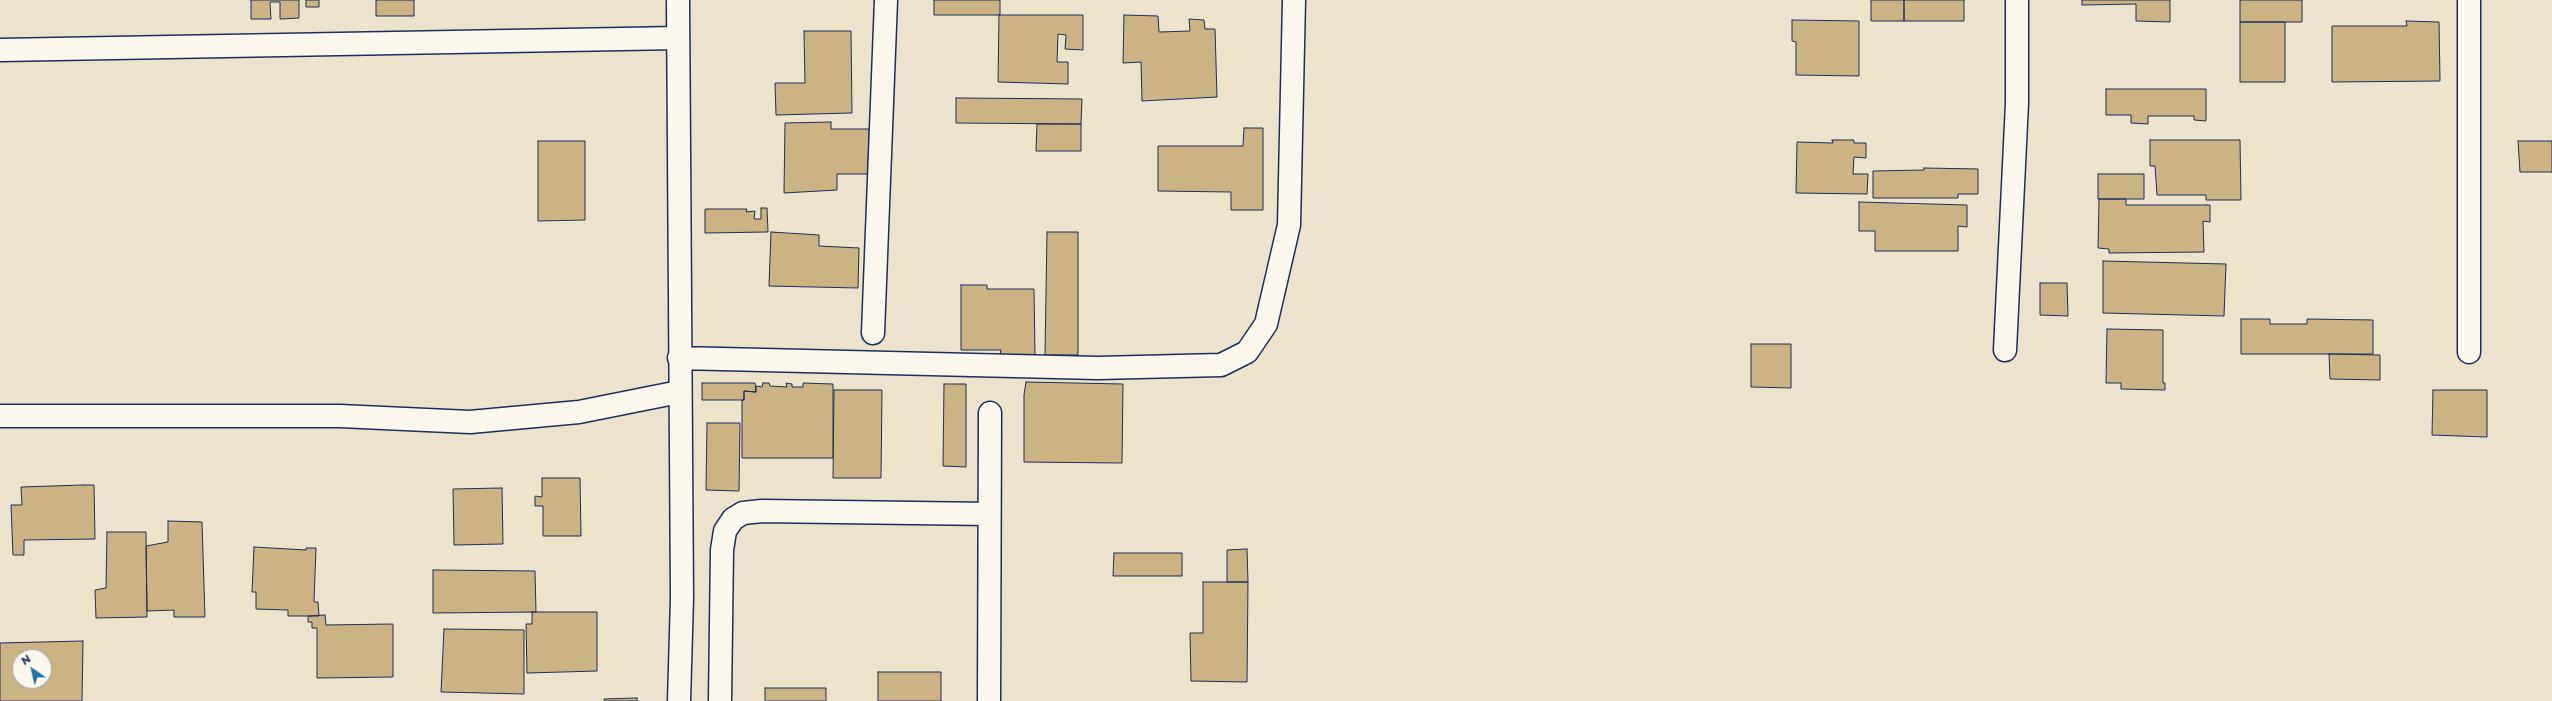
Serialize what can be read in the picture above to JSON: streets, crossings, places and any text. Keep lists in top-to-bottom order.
{
  "north": "top left"
}
